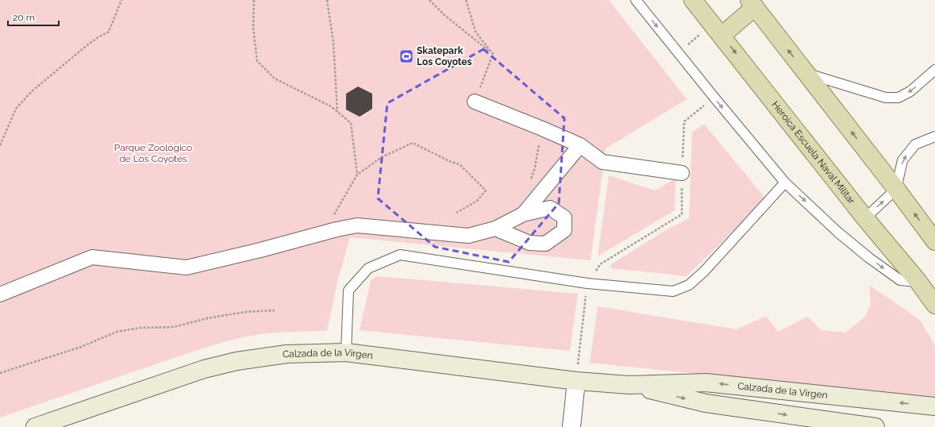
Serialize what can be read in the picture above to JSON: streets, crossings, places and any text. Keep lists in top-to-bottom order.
{
  "streets": {
    "main road": ["Heroica Escuela Naval Militar", "Calzada de la Virgen"]
  },
  "parks": ["Parque Zoológico de Los Coyotes"],
  "places": {
    "sports": ["Skatepark Los Coyotes"]
  },
  "scale_bar": "20 m"
}
